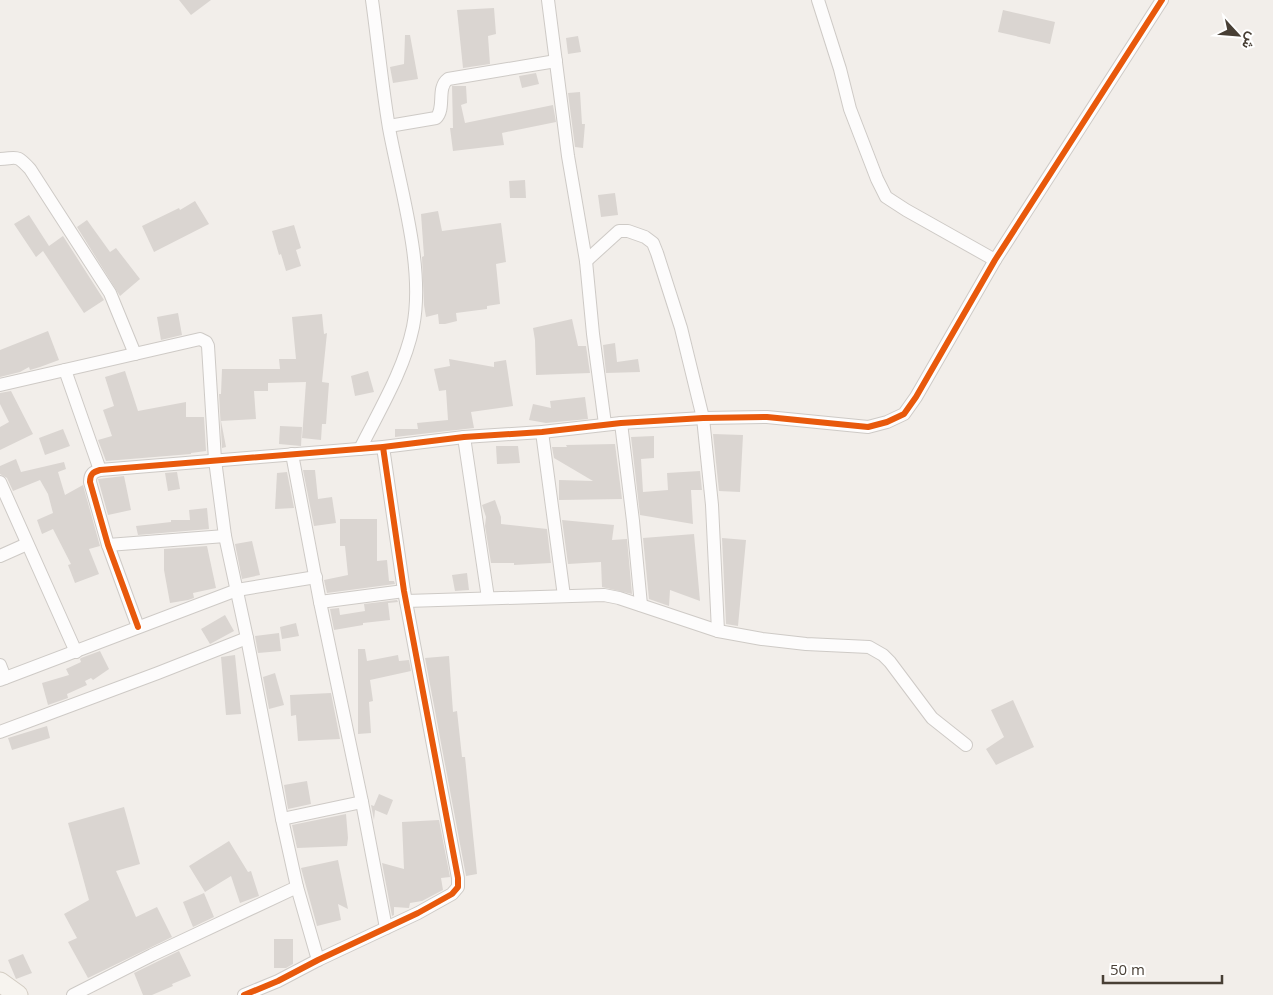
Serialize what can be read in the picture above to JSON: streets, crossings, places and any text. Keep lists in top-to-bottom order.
{
  "scale_bar": "50 m",
  "north": "bottom right"
}
